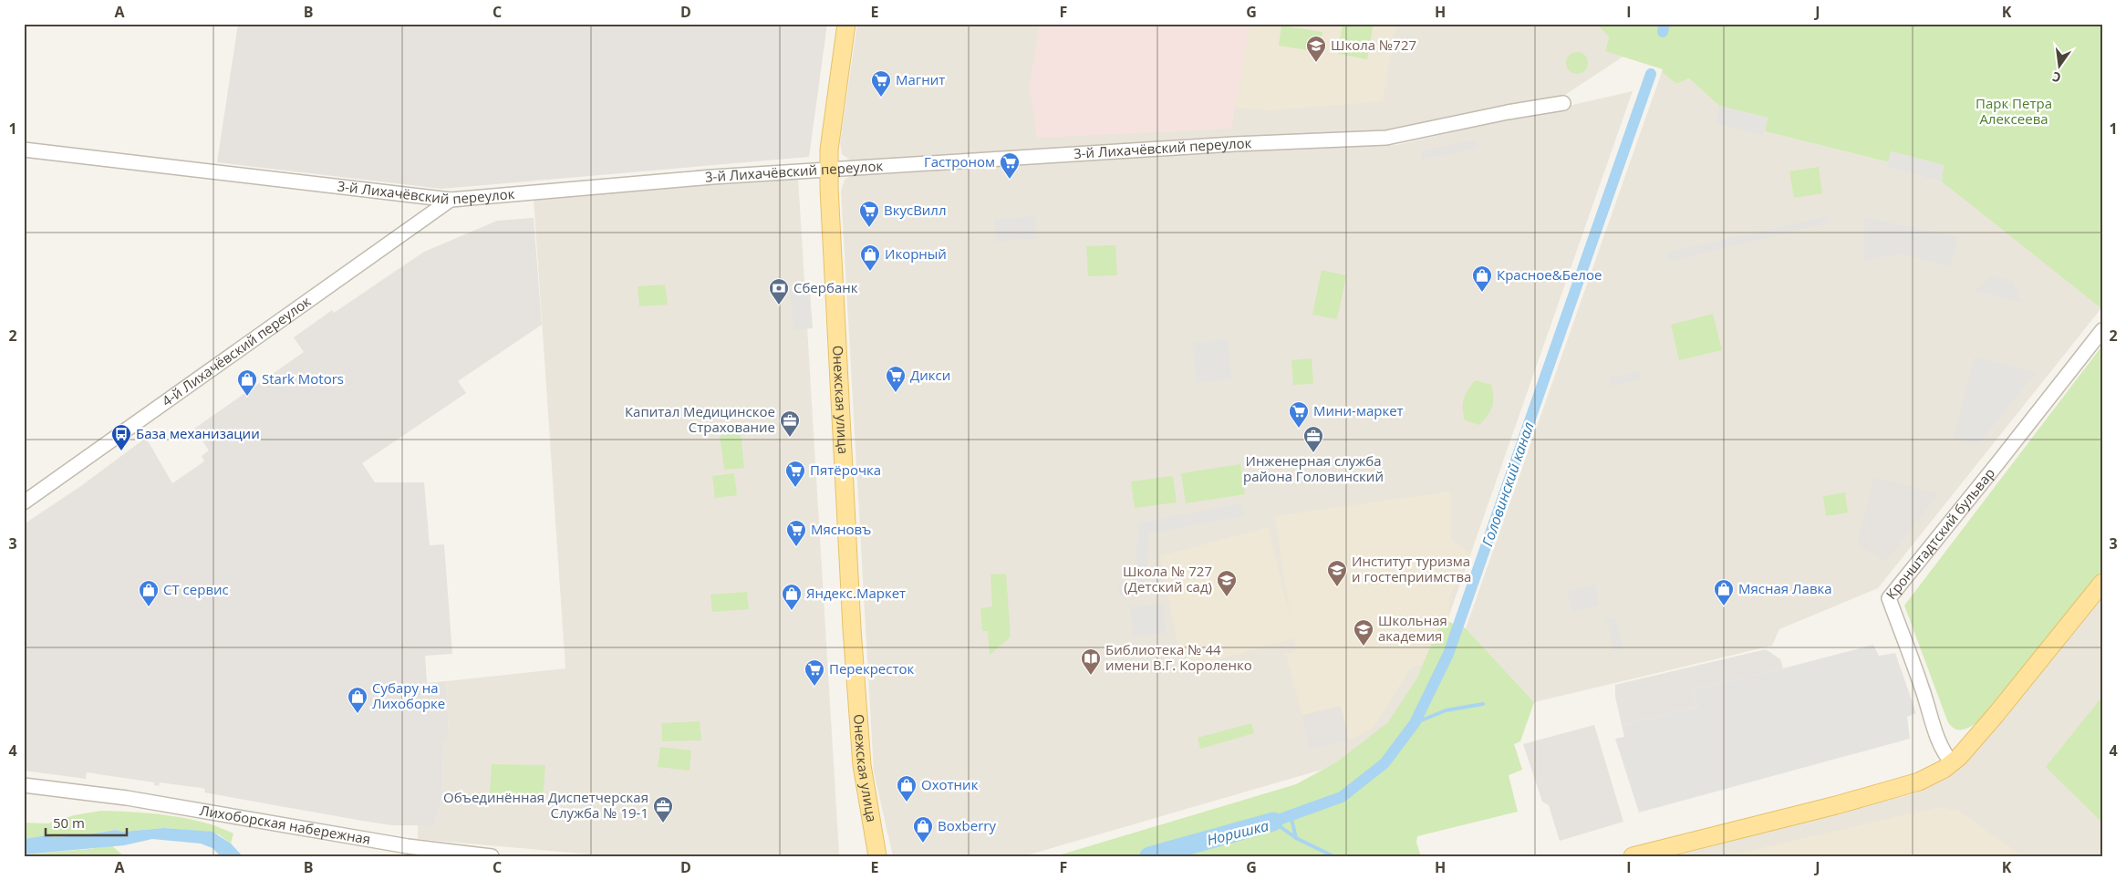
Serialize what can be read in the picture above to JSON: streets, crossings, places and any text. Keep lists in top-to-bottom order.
{
  "streets": {
    "main road": ["Онежская улица"],
    "street": [
      "3-й Лихачёвский переулок",
      "4-й Лихачёвский переулок",
      "Кронштадтский бульвар",
      "Лихоборская набережная"
    ]
  },
  "crossings": [
    ["3-й Лихачёвский переулок", "4-й Лихачёвский переулок"],
    ["3-й Лихачёвский переулок", "Онежская улица"]
  ],
  "water": ["Головинский канал", "Норишка"],
  "parks": ["Парк Петра Алексеева"],
  "places": {
    "school or university": [
      "Школа №727",
      "Институт туризма и гостеприимства",
      "Школа № 727 (Детский сад)",
      "Школьная академия"
    ],
    "supermarket": [
      "Магнит",
      "Гастроном",
      "ВкусВилл",
      "Дикси",
      "Мини-маркет",
      "Пятёрочка",
      "Мясновъ",
      "Перекресток"
    ],
    "shop": [
      "Икорный",
      "Красное&Белое",
      "Stark Motors",
      "Мясная Лавка",
      "СТ сервис",
      "Яндекс.Маркет",
      "Субару на Лихоборке",
      "Охотник",
      "Boxberry"
    ],
    "bank": ["Сбербанк"],
    "office": ["Капитал Медицинское Страхование", "Инженерная служба района Головинский", "Объединённая Диспетчерская Служба № 19-1"],
    "bus stop": ["База механизации"],
    "library": ["Библиотека № 44 имени В.Г. Короленко"]
  },
  "scale_bar": "50 m",
  "north": "bottom",
  "grid": {
    "columns": [
      "A",
      "B",
      "C",
      "D",
      "E",
      "F",
      "G",
      "H",
      "I",
      "J",
      "K"
    ],
    "rows": [
      "1",
      "2",
      "3",
      "4"
    ]
  }
}
